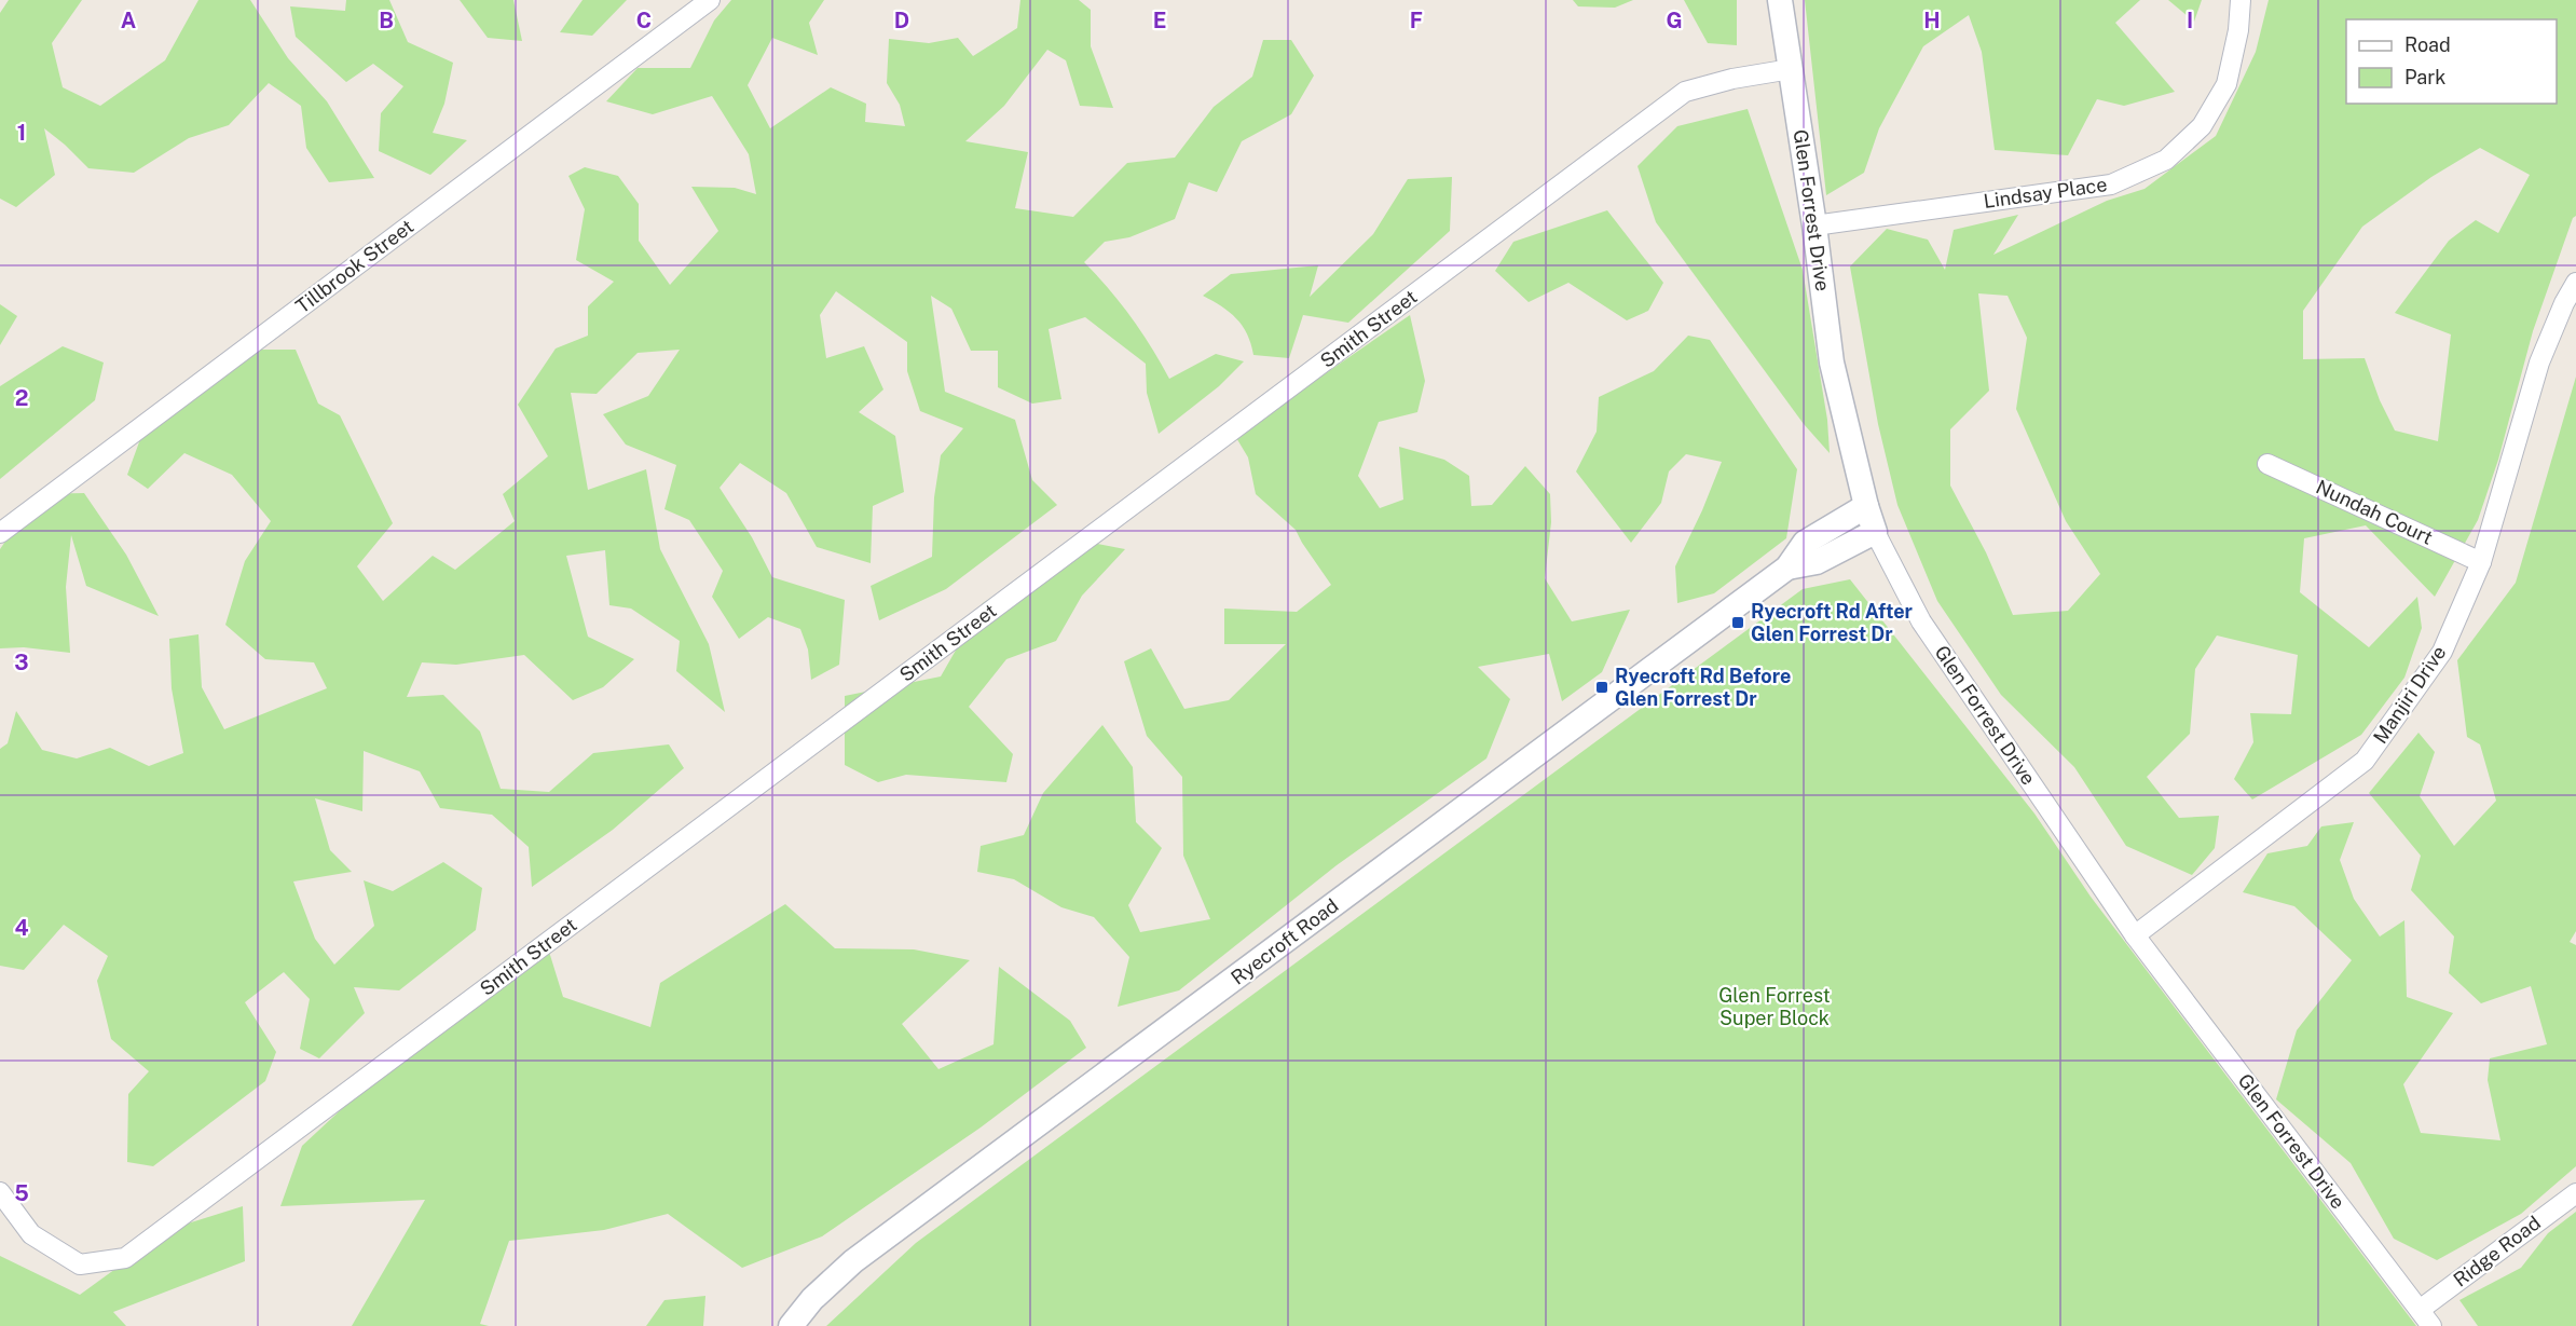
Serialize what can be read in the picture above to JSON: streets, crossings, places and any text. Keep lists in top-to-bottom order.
{
  "streets": {
    "street": [
      "Lindsay Place",
      "Glen Forrest Drive",
      "Tillbrook Street",
      "Smith Street",
      "Nundah Court",
      "Manjiri Drive",
      "Ryecroft Road",
      "Ridge Road"
    ]
  },
  "crossings": [
    ["Lindsay Place", "Glen Forrest Drive"],
    ["Glen Forrest Drive", "Smith Street"],
    ["Glen Forrest Drive", "Manjiri Drive"],
    ["Glen Forrest Drive", "Ryecroft Road"],
    ["Glen Forrest Drive", "Ridge Road"],
    ["Nundah Court", "Manjiri Drive"]
  ],
  "parks": ["Glen Forrest Super Block"],
  "places": {
    "transit": ["Ryecroft Rd After Glen Forrest Dr", "Ryecroft Rd Before Glen Forrest Dr"]
  },
  "legend": ["Road", "Park"],
  "grid": {
    "columns": [
      "A",
      "B",
      "C",
      "D",
      "E",
      "F",
      "G",
      "H",
      "I"
    ],
    "rows": [
      "1",
      "2",
      "3",
      "4",
      "5"
    ]
  }
}
